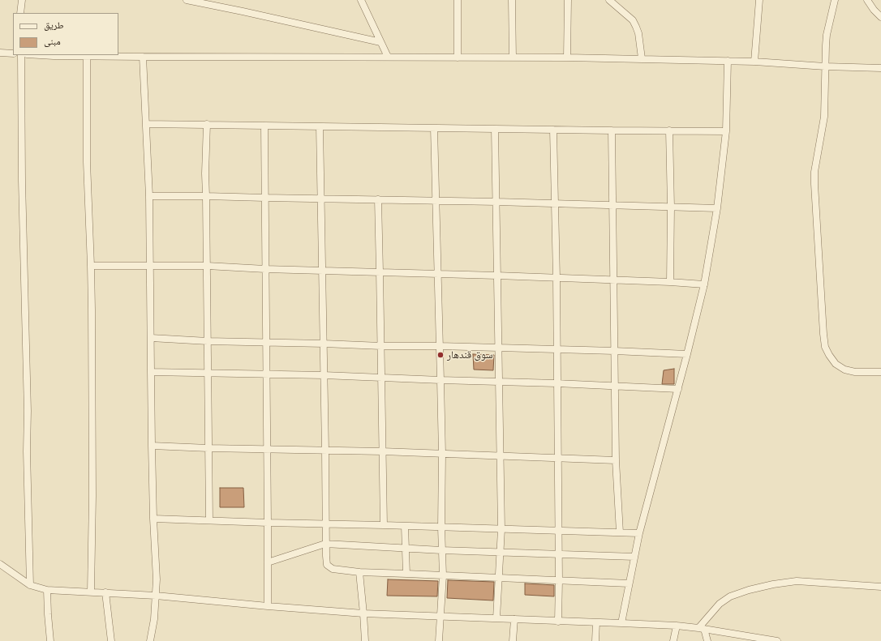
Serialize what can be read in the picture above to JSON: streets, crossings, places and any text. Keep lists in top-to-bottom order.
{
  "places": ["سوق قندهار"],
  "legend": ["طريق", "مبنى"]
}
